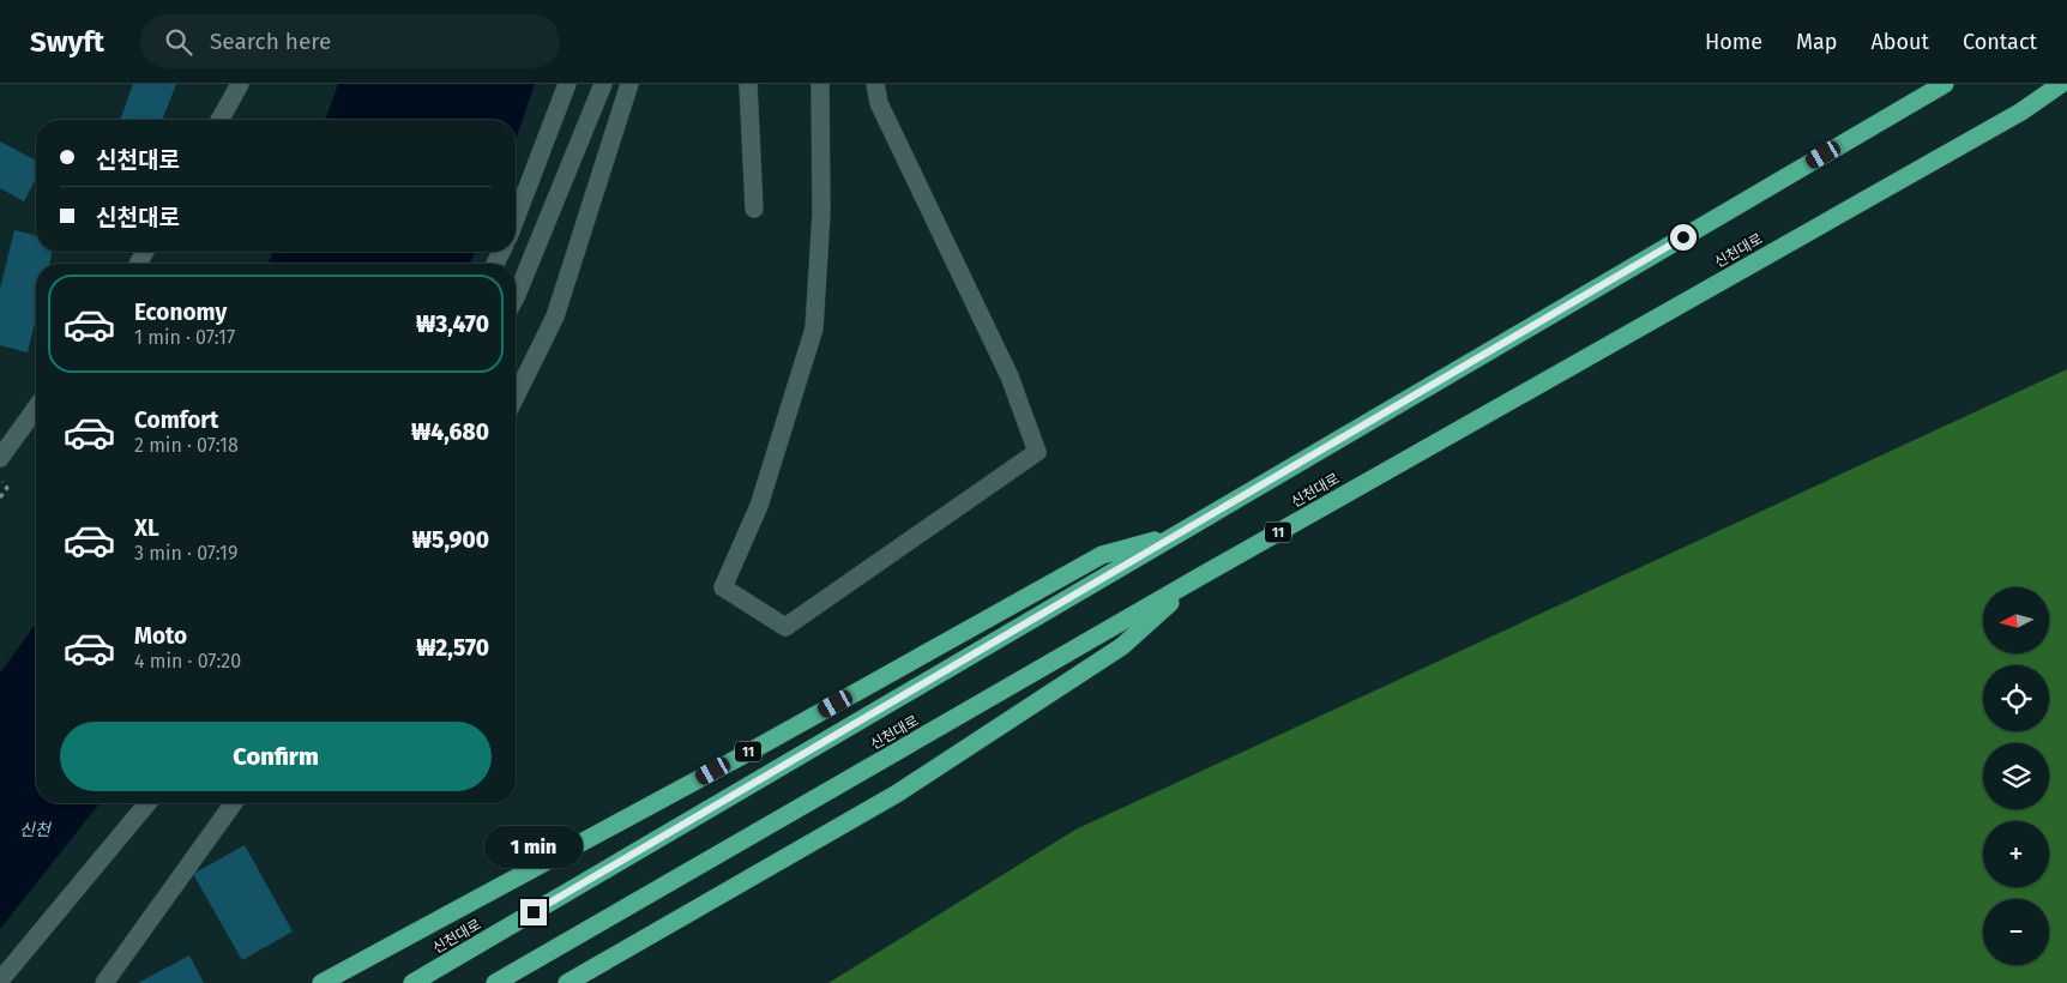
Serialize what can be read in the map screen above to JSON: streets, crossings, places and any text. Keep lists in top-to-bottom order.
{
  "streets": {
    "highway": ["신천대로", "11"]
  },
  "crossings": [
    ["신천대로", "11"]
  ],
  "water": ["신천"],
  "north": "left",
  "page": {
    "header": "Swyft",
    "search": "Search here",
    "nav": [
      "Home",
      "Map",
      "About",
      "Contact"
    ],
    "banner": ["신천대로", "신천대로"],
    "list": [
      {
        "name": "Economy",
        "note": "1 min · 07:17",
        "value": "₩3,470"
      },
      {
        "name": "Comfort",
        "note": "2 min · 07:18",
        "value": "₩4,680"
      },
      {
        "name": "XL",
        "note": "3 min · 07:19",
        "value": "₩5,900"
      },
      {
        "name": "Moto",
        "note": "4 min · 07:20",
        "value": "₩2,570"
      }
    ],
    "map_buttons": ["+", "−"],
    "buttons": "Confirm",
    "bubble": "1 min"
  }
}
